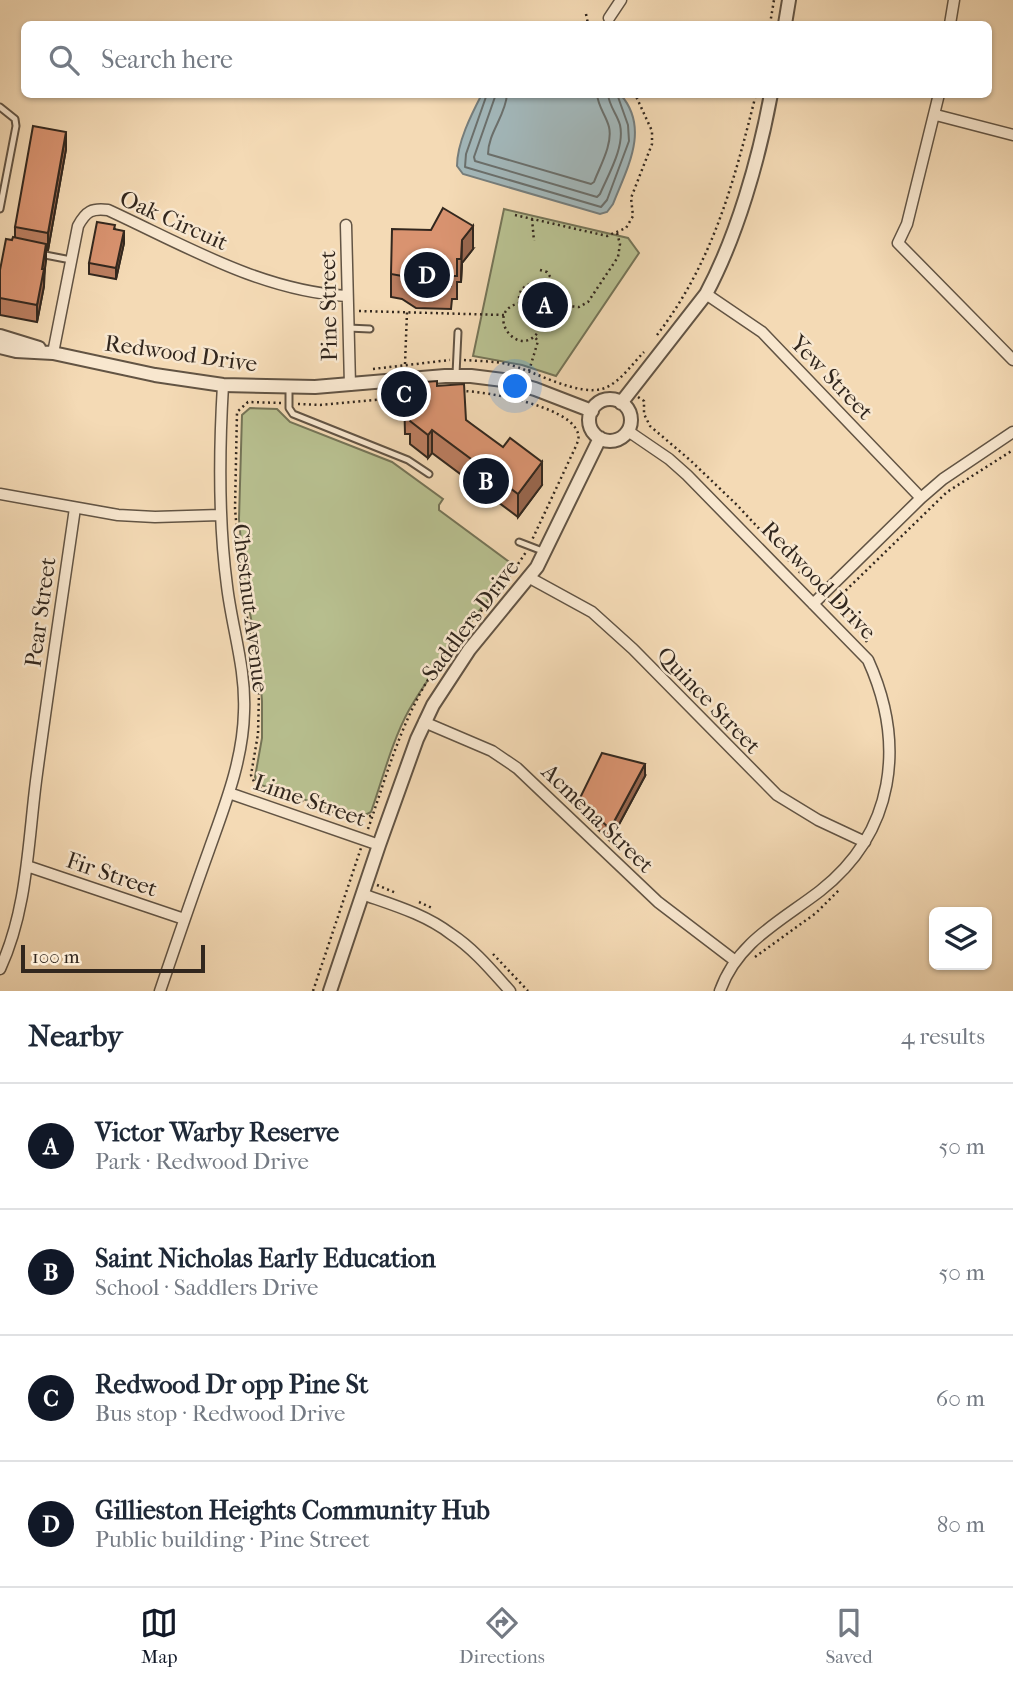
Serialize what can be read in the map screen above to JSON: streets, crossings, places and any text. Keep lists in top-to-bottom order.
{
  "streets": {
    "street": [
      "Oak Circuit",
      "Pine Street",
      "Redwood Drive",
      "Yew Street",
      "Chestnut Avenue",
      "Pear Street",
      "Saddlers Drive",
      "Quince Street",
      "Lime Street",
      "Acmena Street",
      "Fir Street"
    ]
  },
  "crossings": [
    ["Oak Circuit", "Pine Street"],
    ["Oak Circuit", "Redwood Drive"],
    ["Pine Street", "Redwood Drive"],
    ["Redwood Drive", "Chestnut Avenue"],
    ["Redwood Drive", "Saddlers Drive"],
    ["Redwood Drive", "Quince Street"],
    ["Redwood Drive", "Acmena Street"],
    ["Chestnut Avenue", "Lime Street"],
    ["Chestnut Avenue", "Fir Street"],
    ["Pear Street", "Fir Street"],
    ["Saddlers Drive", "Quince Street"],
    ["Saddlers Drive", "Lime Street"],
    ["Saddlers Drive", "Acmena Street"]
  ],
  "scale_bar": "100 m",
  "page": {
    "search": "Search here",
    "pins": [
      "D",
      "A",
      "C",
      "B"
    ],
    "scale": "100 m",
    "heading": ["Nearby", "4 results"],
    "list": [
      {
        "mark": "A",
        "name": "Victor Warby Reserve",
        "note": "Park · Redwood Drive",
        "value": "50 m"
      },
      {
        "mark": "B",
        "name": "Saint Nicholas Early Education",
        "note": "School · Saddlers Drive",
        "value": "50 m"
      },
      {
        "mark": "C",
        "name": "Redwood Dr opp Pine St",
        "note": "Bus stop · Redwood Drive",
        "value": "60 m"
      },
      {
        "mark": "D",
        "name": "Gillieston Heights Community Hub",
        "note": "Public building · Pine Street",
        "value": "80 m"
      }
    ],
    "nav": ["Map", "Directions", "Saved"]
  }
}
